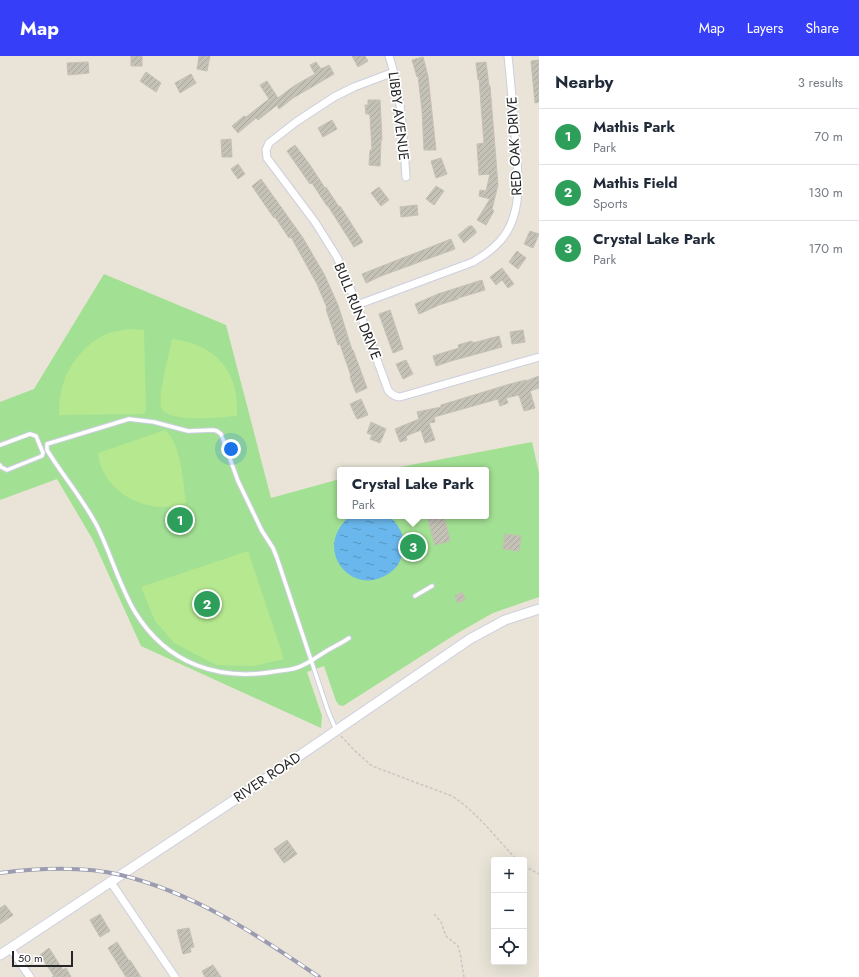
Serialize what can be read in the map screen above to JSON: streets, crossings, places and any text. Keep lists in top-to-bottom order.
{
  "streets": {
    "street": [
      "LIBBY AVENUE",
      "RED OAK DRIVE",
      "BULL RUN DRIVE",
      "RIVER ROAD"
    ]
  },
  "crossings": [
    ["LIBBY AVENUE", "BULL RUN DRIVE"],
    ["RED OAK DRIVE", "BULL RUN DRIVE"]
  ],
  "scale_bar": "50 m",
  "page": {
    "header": "Map",
    "nav": ["Map", "Layers", "Share"],
    "heading": ["Nearby", "3 results"],
    "list": [
      {
        "mark": "1",
        "name": "Mathis Park",
        "note": "Park",
        "value": "70 m"
      },
      {
        "mark": "2",
        "name": "Mathis Field",
        "note": "Sports",
        "value": "130 m"
      },
      {
        "mark": "3",
        "name": "Crystal Lake Park",
        "note": "Park",
        "value": "170 m"
      }
    ],
    "popup": ["Crystal Lake Park", "Park"],
    "pins": ["1", "3", "2"],
    "map_buttons": ["+", "−"],
    "scale": "50 m"
  }
}
